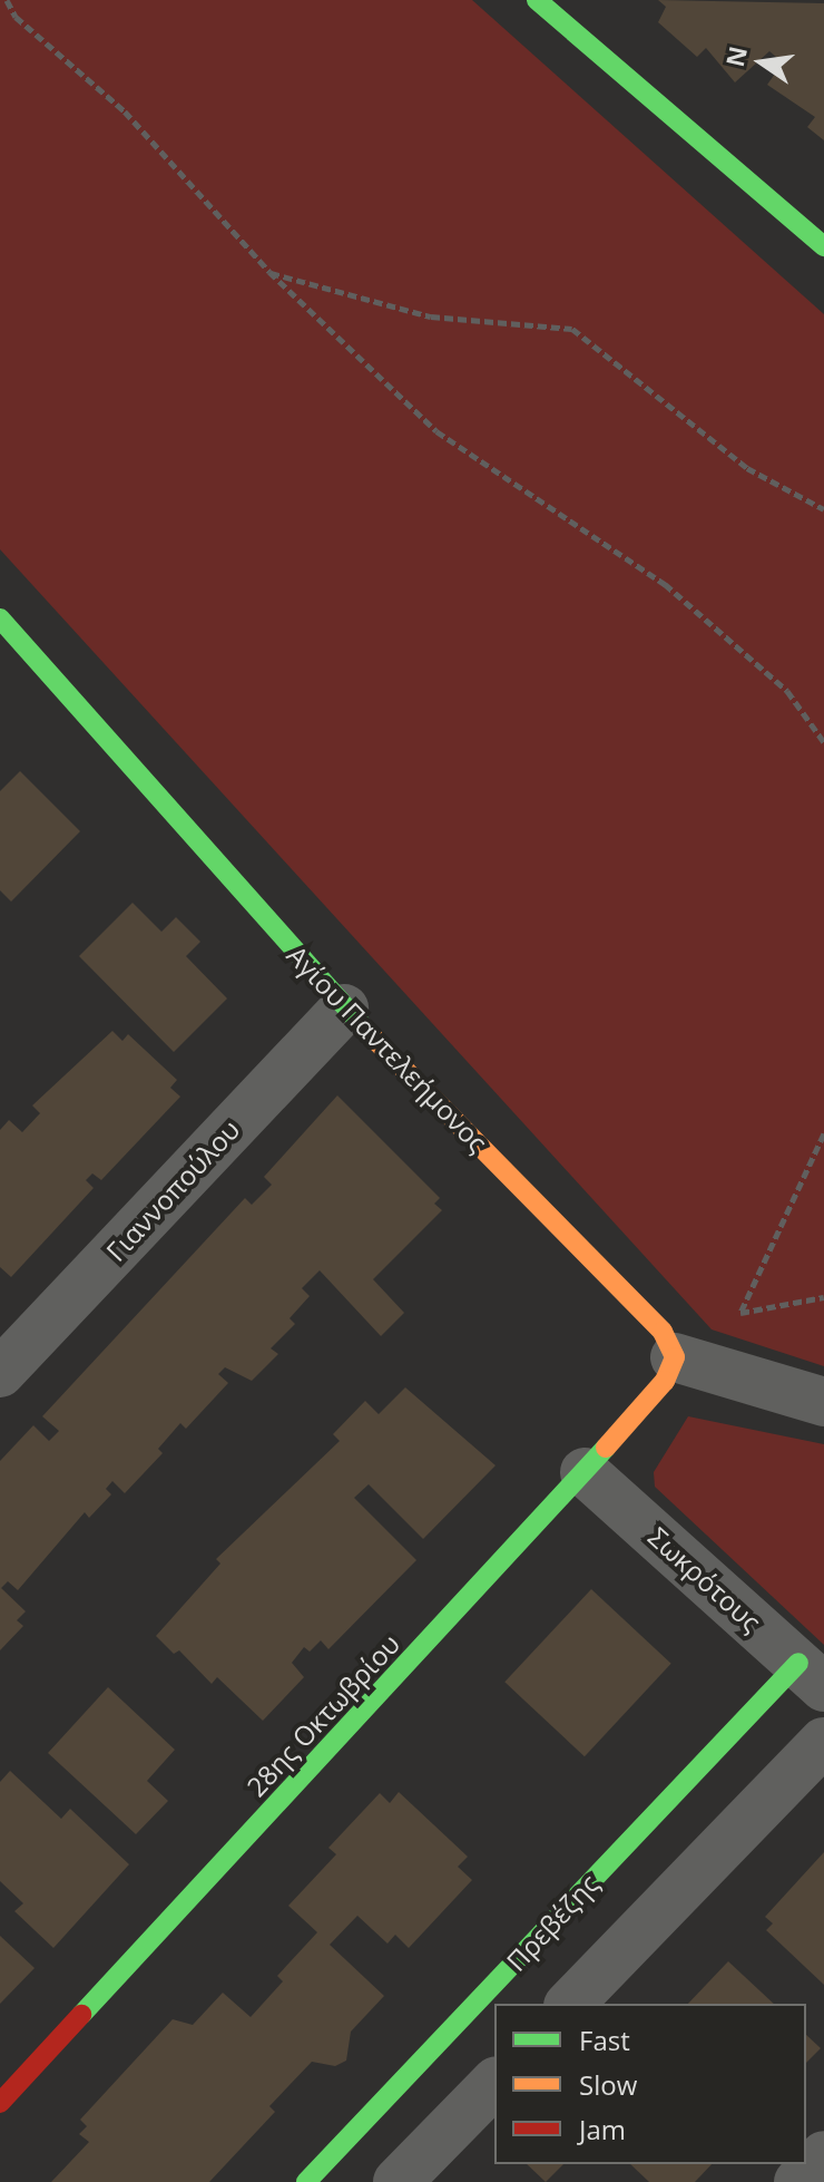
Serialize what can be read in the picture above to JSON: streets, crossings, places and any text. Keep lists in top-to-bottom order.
{
  "streets": {
    "street": [
      "Αγίου Παντελεήμονος",
      "Γιαννοπούλου",
      "Σωκρότους",
      "28ης Οκτωβρίου",
      "Πρεβέζης"
    ]
  },
  "crossings": [
    ["Αγίου Παντελεήμονος", "Γιαννοπούλου"],
    ["Αγίου Παντελεήμονος", "28ης Οκτωβρίου"],
    ["Σωκρότους", "28ης Οκτωβρίου"],
    ["Σωκρότους", "Πρεβέζης"]
  ],
  "legend": ["Fast", "Slow", "Jam"],
  "north": "left"
}
